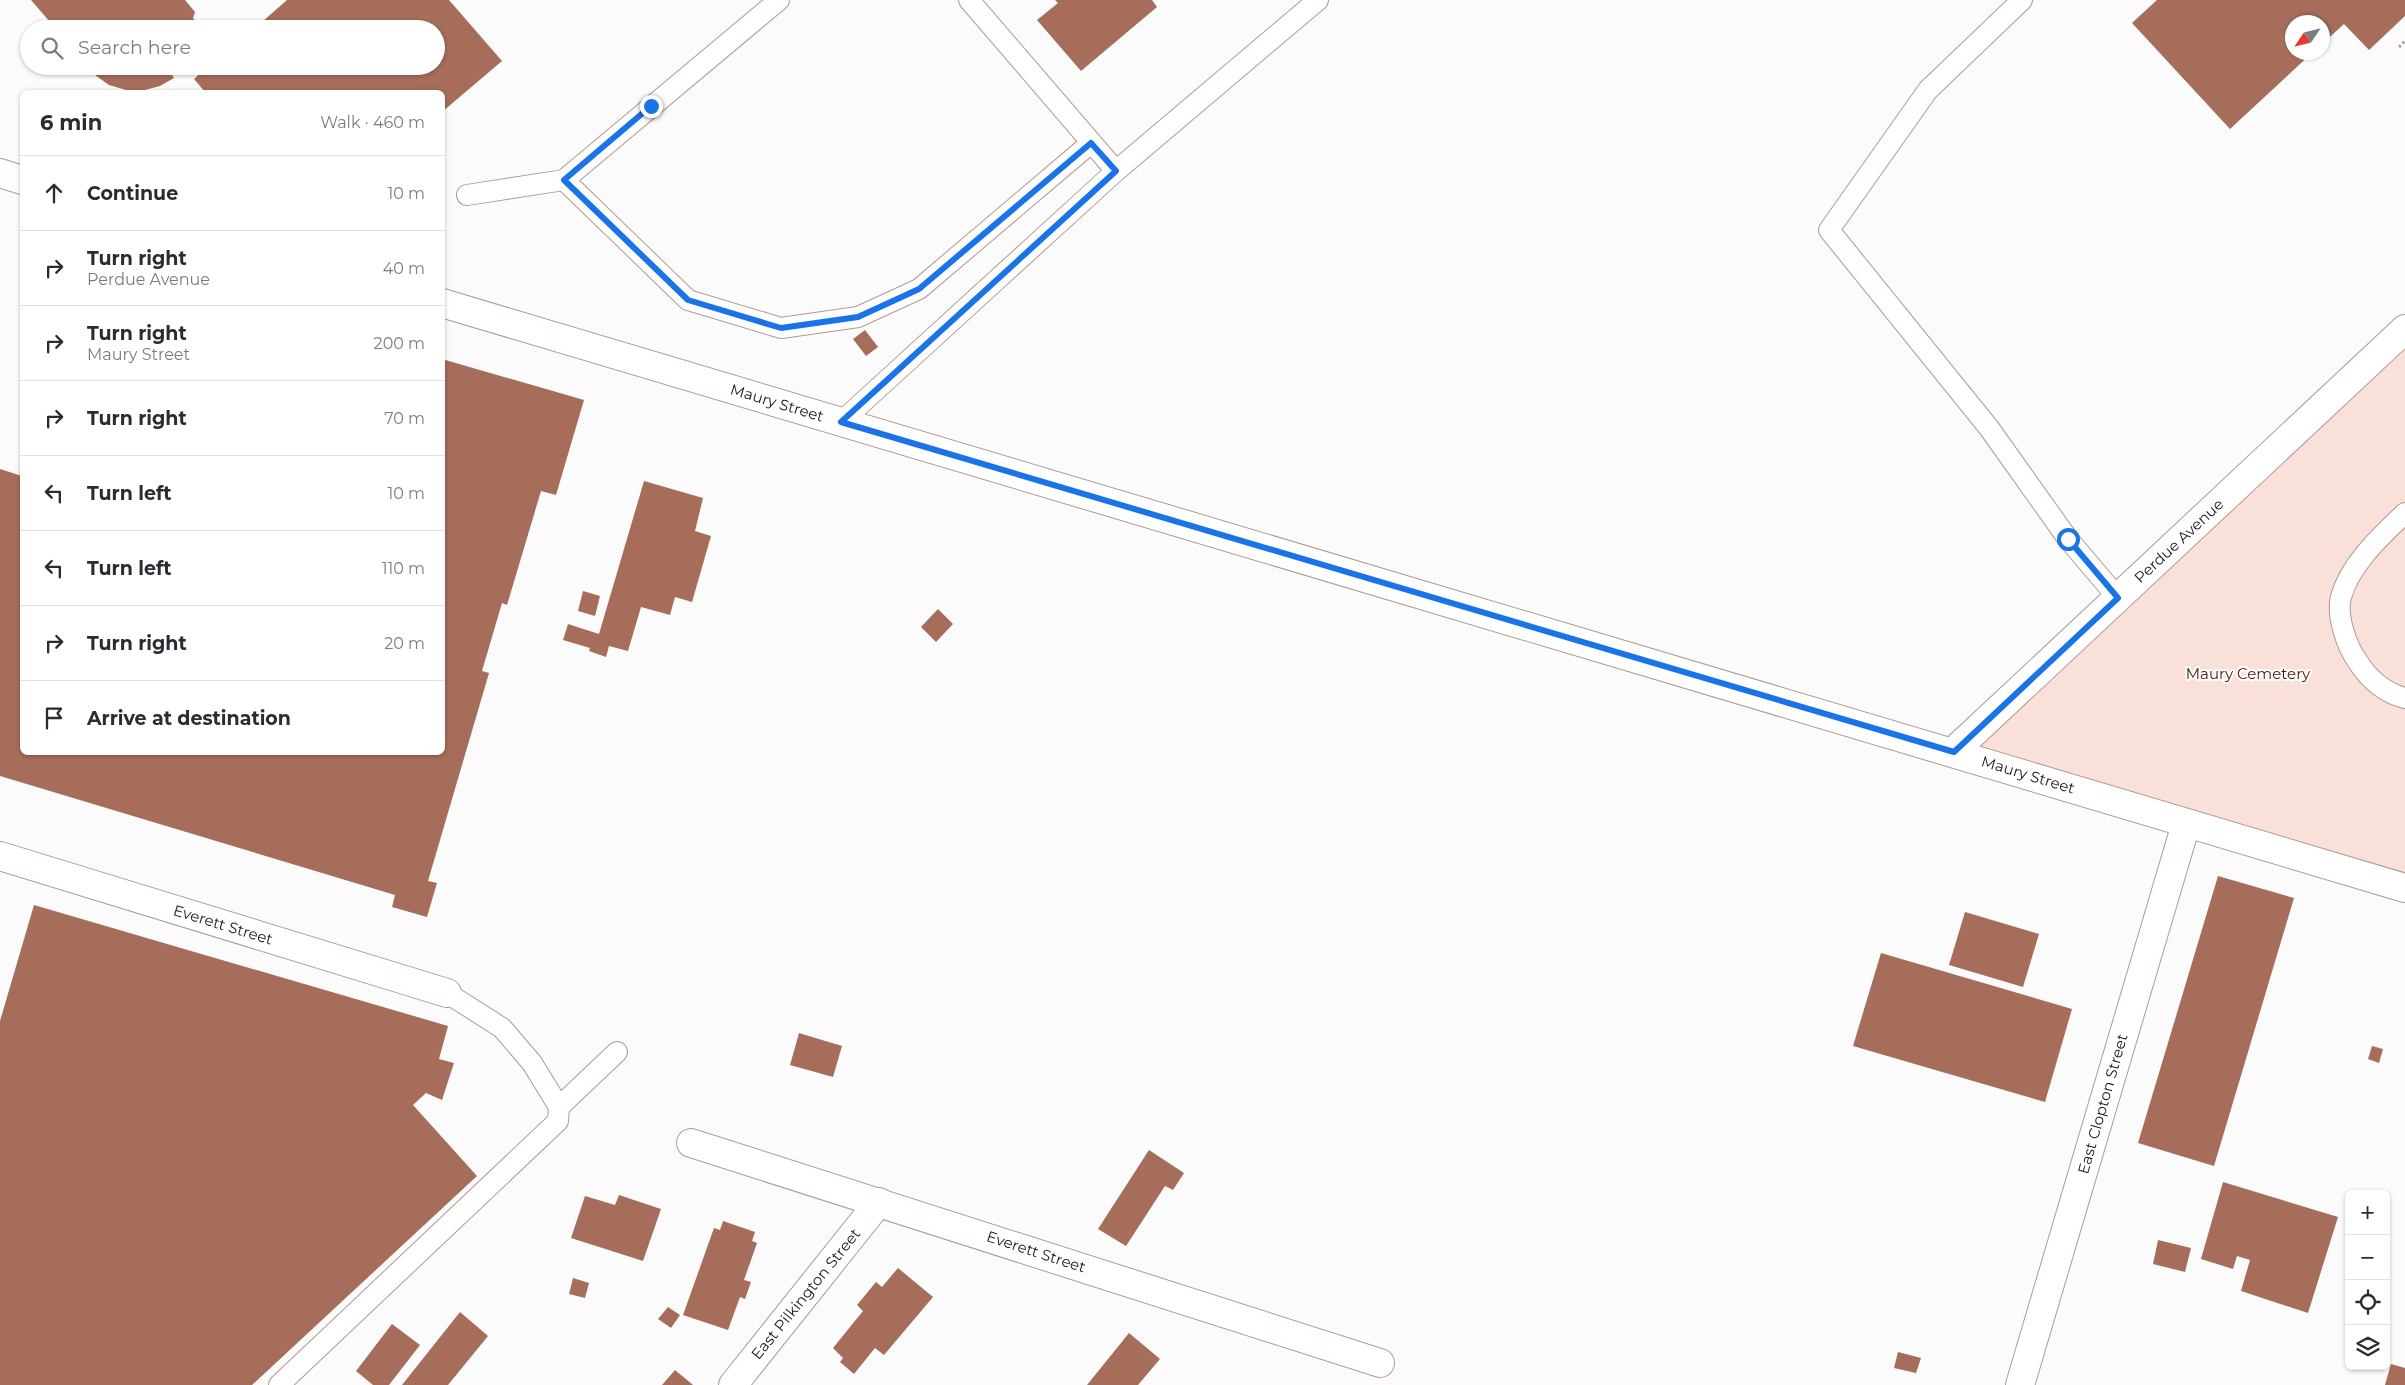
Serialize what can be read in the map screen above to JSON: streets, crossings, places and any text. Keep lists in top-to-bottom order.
{
  "streets": {
    "street": [
      "Maury Street",
      "Perdue Avenue",
      "Everett Street",
      "East Clopton Street",
      "East Pilkington Street"
    ]
  },
  "crossings": [
    ["Maury Street", "Perdue Avenue"],
    ["Maury Street", "East Clopton Street"],
    ["Everett Street", "East Pilkington Street"]
  ],
  "parks": ["Maury Cemetery"],
  "north": "bottom left",
  "page": {
    "search": "Search here",
    "heading": ["6 min", "Walk · 460 m"],
    "list": [
      ["Continue", "10 m"],
      ["Turn right", "Perdue Avenue", "40 m"],
      ["Turn right", "Maury Street", "200 m"],
      ["Turn right", "70 m"],
      ["Turn left", "10 m"],
      ["Turn left", "110 m"],
      ["Turn right", "20 m"],
      "Arrive at destination"
    ],
    "map_buttons": ["+", "−"]
  }
}
